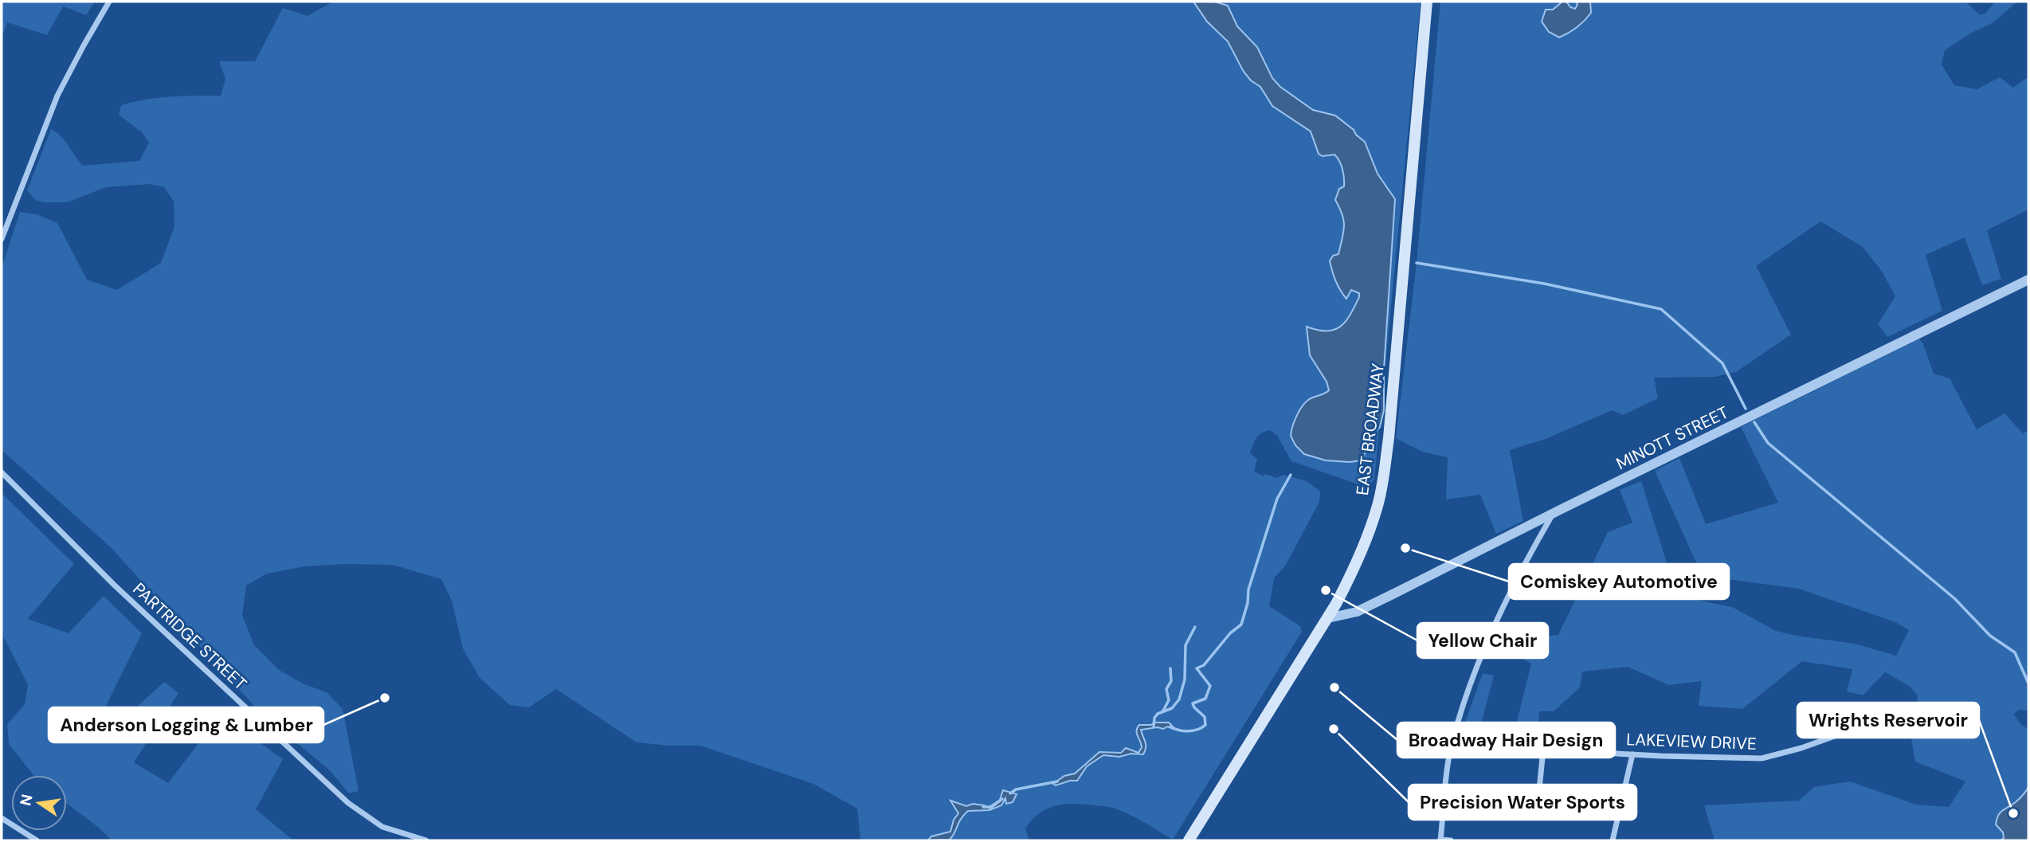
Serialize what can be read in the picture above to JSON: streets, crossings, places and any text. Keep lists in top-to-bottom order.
{
  "streets": {
    "main road": ["EAST BROADWAY"],
    "street": ["MINOTT STREET", "PARTRIDGE STREET", "LAKEVIEW DRIVE"]
  },
  "crossings": [
    ["EAST BROADWAY", "MINOTT STREET"]
  ],
  "places": [
    "Comiskey Automotive",
    "Yellow Chair",
    "Broadway Hair Design",
    "Anderson Logging & Lumber",
    "Precision Water Sports",
    "Wrights Reservoir"
  ],
  "north": "left"
}
